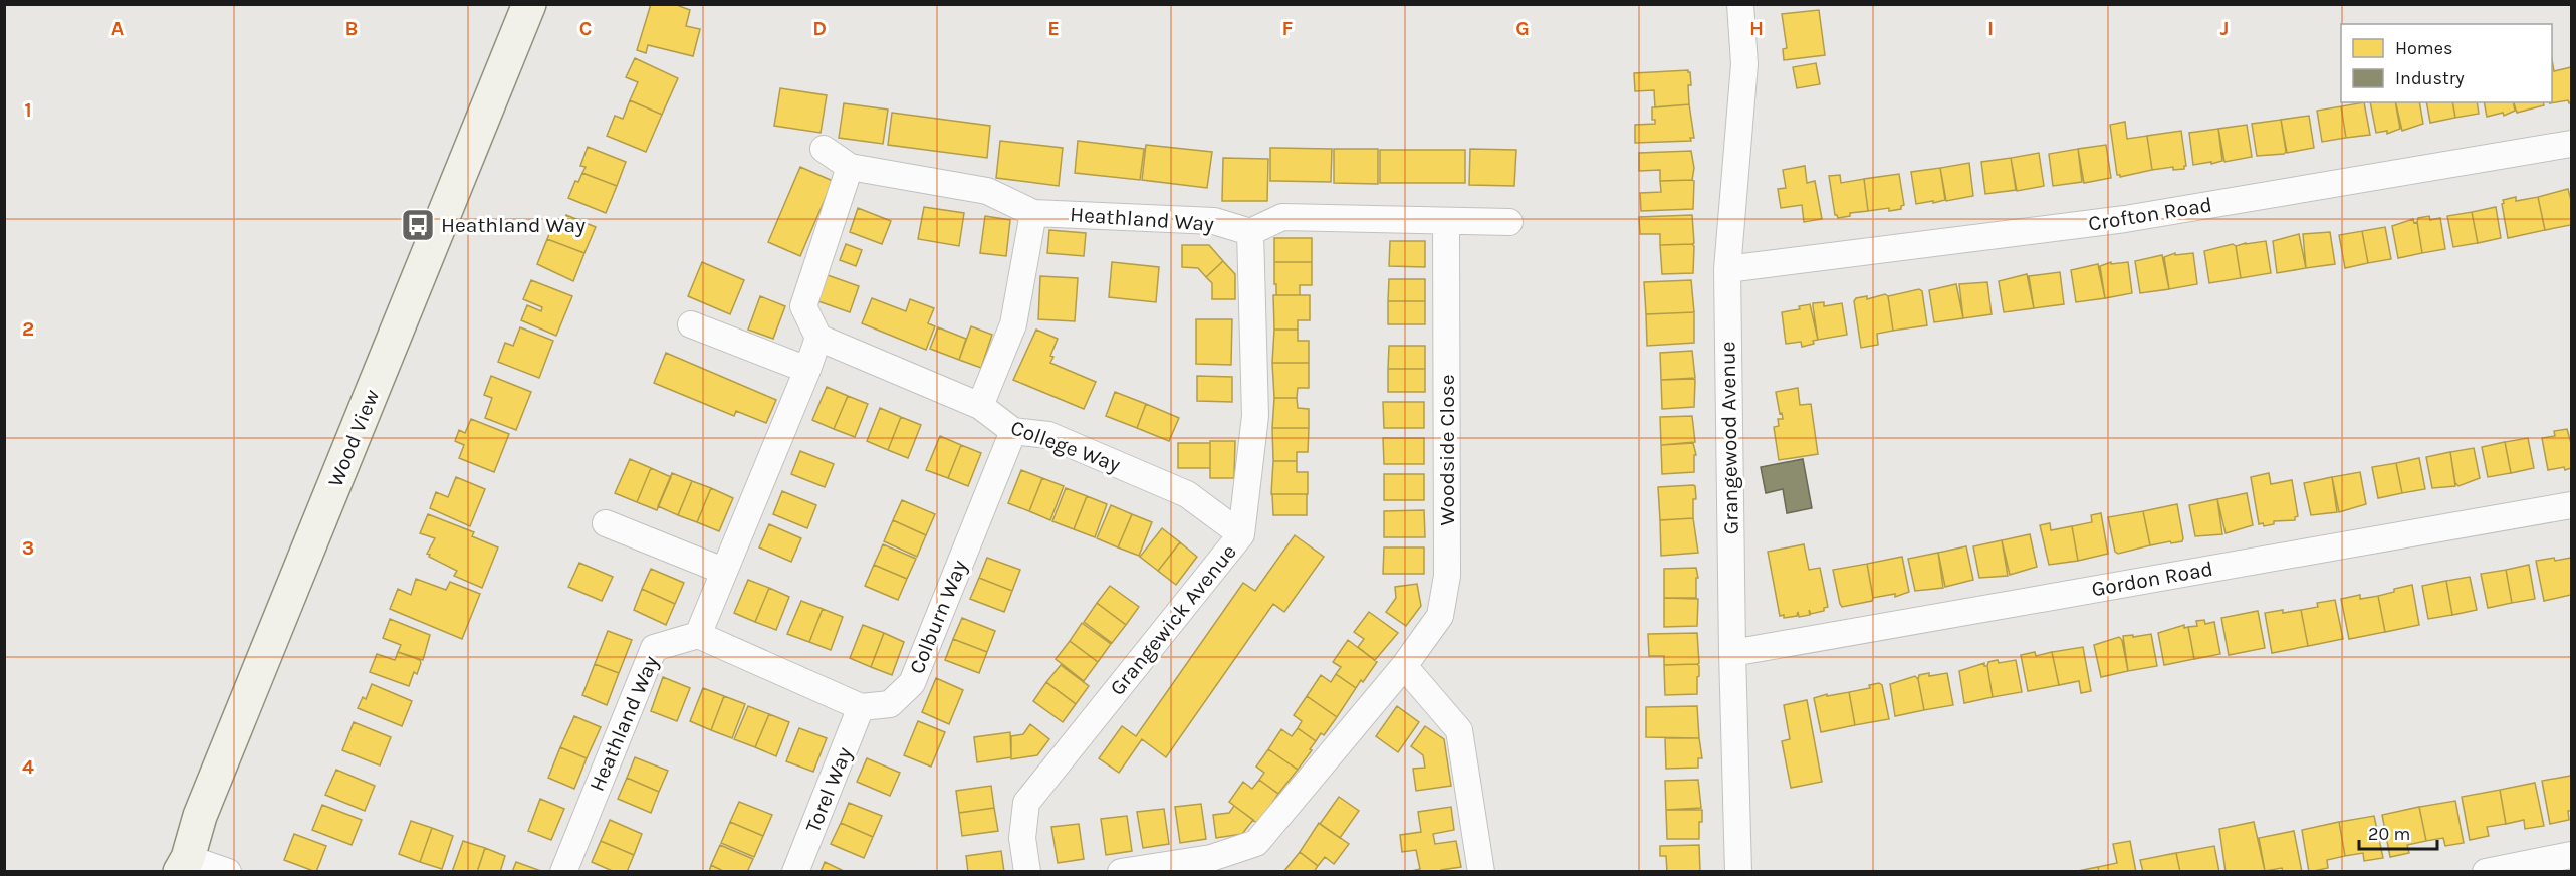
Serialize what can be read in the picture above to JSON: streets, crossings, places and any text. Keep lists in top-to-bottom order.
{
  "streets": {
    "main road": ["Wood View"],
    "street": [
      "Crofton Road",
      "Heathland Way",
      "Grangewood Avenue",
      "College Way",
      "Woodside Close",
      "Gordon Road",
      "Colburn Way",
      "Grangewick Avenue",
      "Torel Way"
    ]
  },
  "crossings": [
    ["Crofton Road", "Grangewood Avenue"],
    ["Heathland Way", "Grangewick Avenue"],
    ["Grangewood Avenue", "Gordon Road"],
    ["College Way", "Colburn Way"],
    ["College Way", "Grangewick Avenue"],
    ["Colburn Way", "Torel Way"]
  ],
  "places": {
    "bus stop": ["Heathland Way"]
  },
  "legend": ["Homes", "Industry"],
  "scale_bar": "20 m",
  "grid": {
    "columns": [
      "A",
      "B",
      "C",
      "D",
      "E",
      "F",
      "G",
      "H",
      "I",
      "J"
    ],
    "rows": [
      "1",
      "2",
      "3",
      "4"
    ]
  }
}
